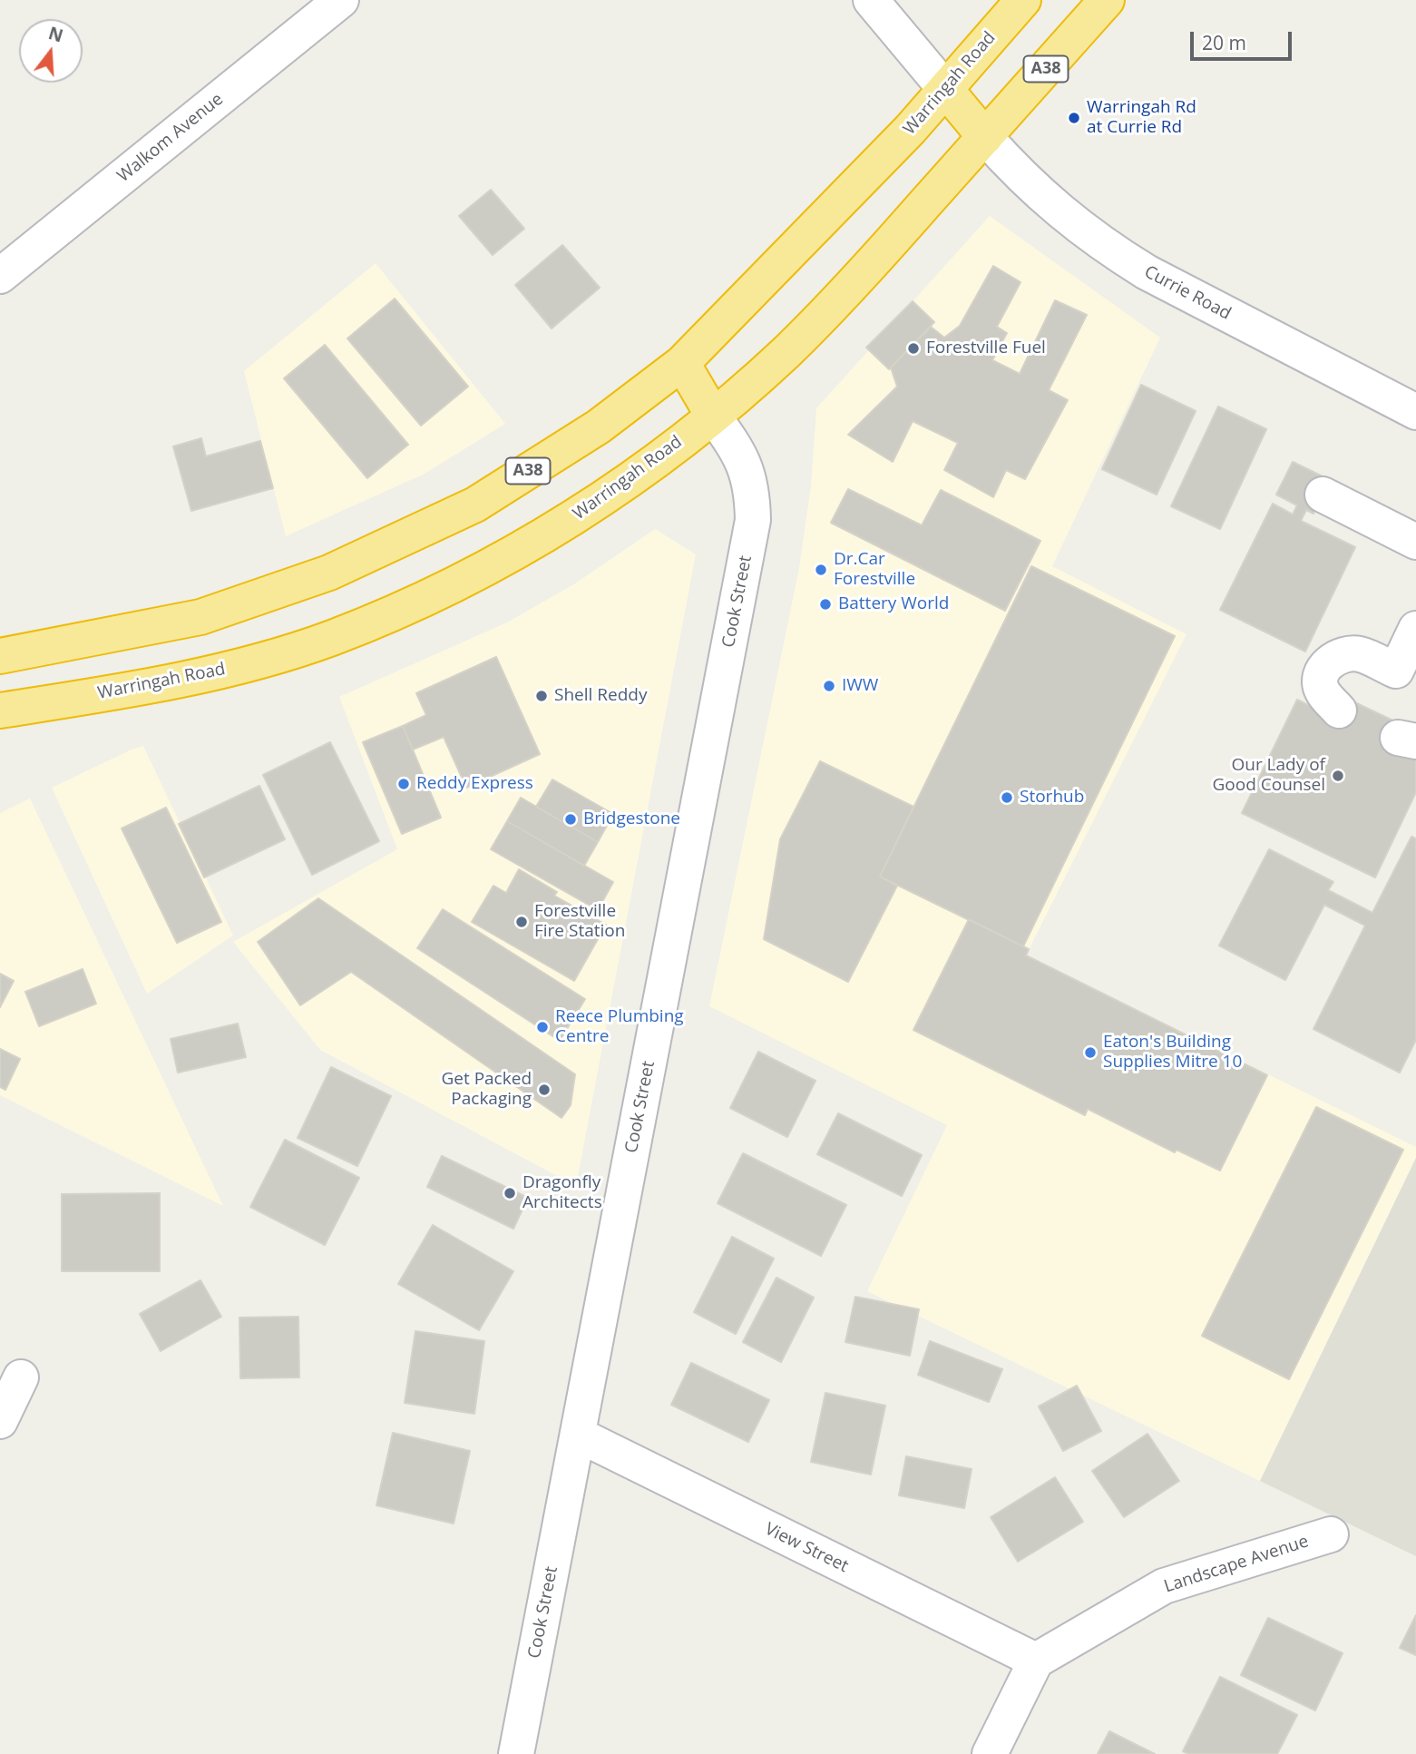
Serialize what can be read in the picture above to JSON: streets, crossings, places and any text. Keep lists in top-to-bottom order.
{
  "streets": {
    "highway": ["A38", "Warringah Road", "Cook Street"],
    "street": [
      "Walkom Avenue",
      "Currie Road",
      "View Street",
      "Landscape Avenue"
    ]
  },
  "crossings": [
    ["Warringah Road", "Currie Road"],
    ["Warringah Road", "Cook Street"],
    ["Cook Street", "View Street"],
    ["View Street", "Landscape Avenue"]
  ],
  "places": [
    "Warringah Rd at Currie Rd",
    "Forestville Fuel",
    "Dr.Car Forestville",
    "Battery World",
    "IWW",
    "Shell Reddy",
    "Our Lady of Good Counsel",
    "Reddy Express",
    "Storhub",
    "Bridgestone",
    "Forestville Fire Station",
    "Reece Plumbing Centre",
    "Eaton's Building Supplies Mitre 10",
    "Get Packed Packaging",
    "Dragonfly Architects"
  ],
  "scale_bar": "20 m",
  "north": "top"
}
